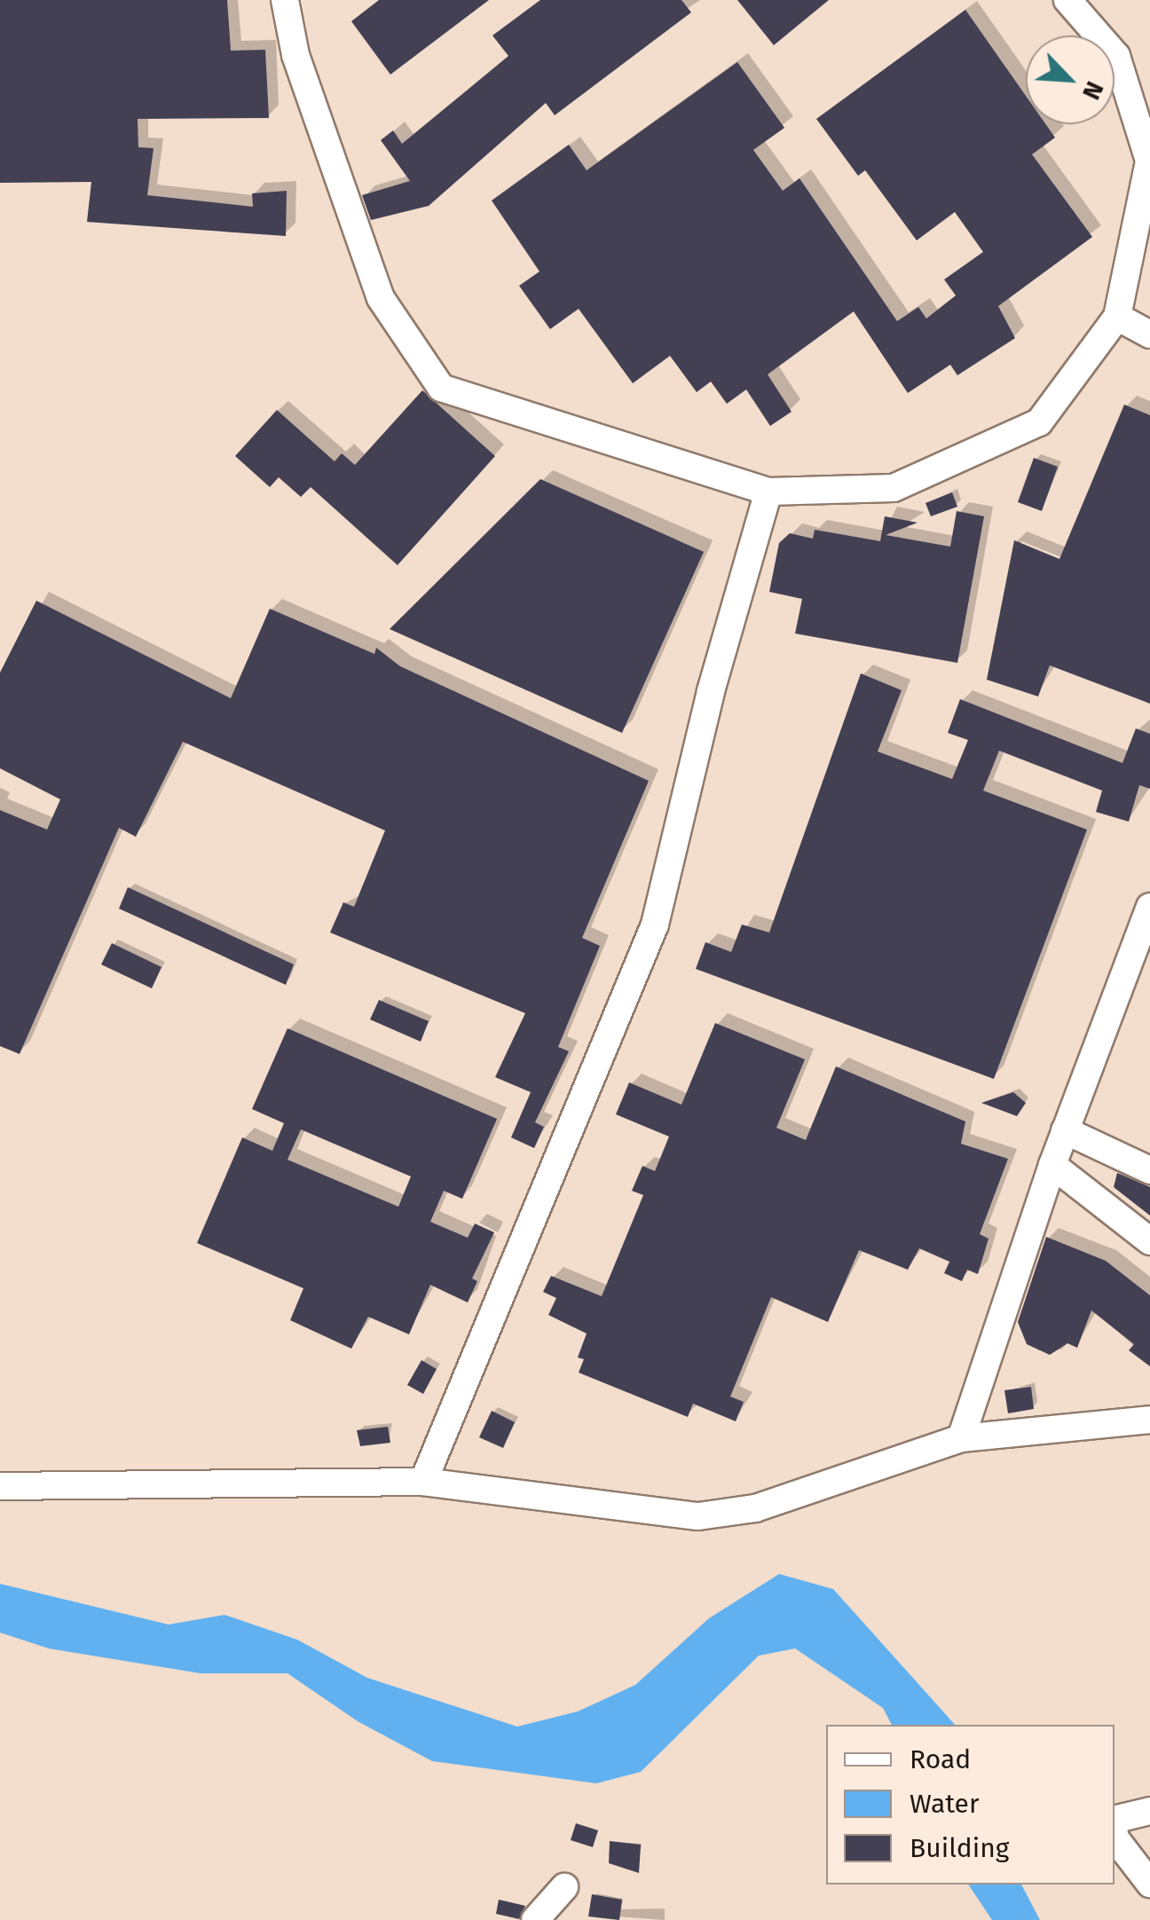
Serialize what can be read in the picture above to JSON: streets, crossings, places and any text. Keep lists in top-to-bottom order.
{
  "legend": ["Road", "Water", "Building"],
  "north": "bottom right"
}
